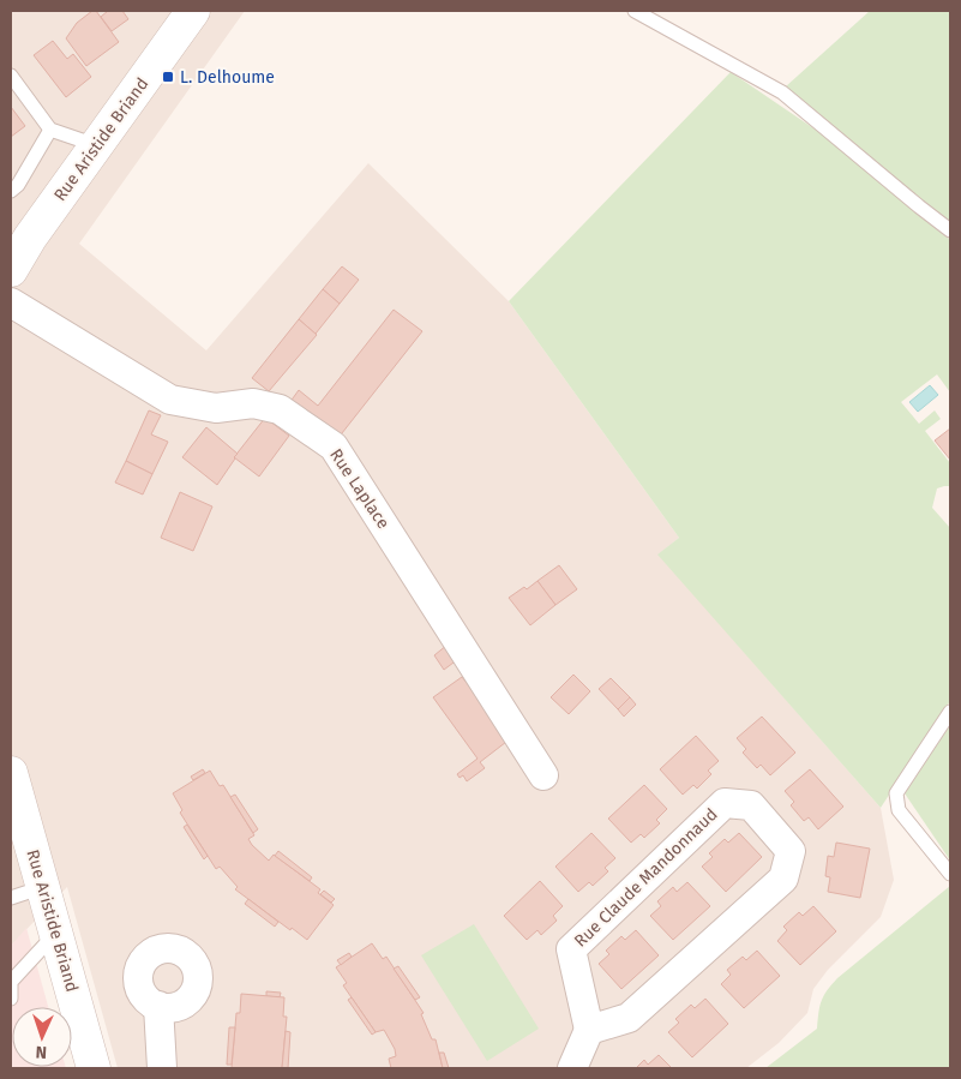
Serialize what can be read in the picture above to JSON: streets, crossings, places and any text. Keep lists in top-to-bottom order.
{
  "streets": {
    "street": ["Rue Aristide Briand", "Rue Laplace", "Rue Claude Mandonnaud"]
  },
  "places": {
    "transit": ["L. Delhoume"]
  },
  "north": "bottom"
}
